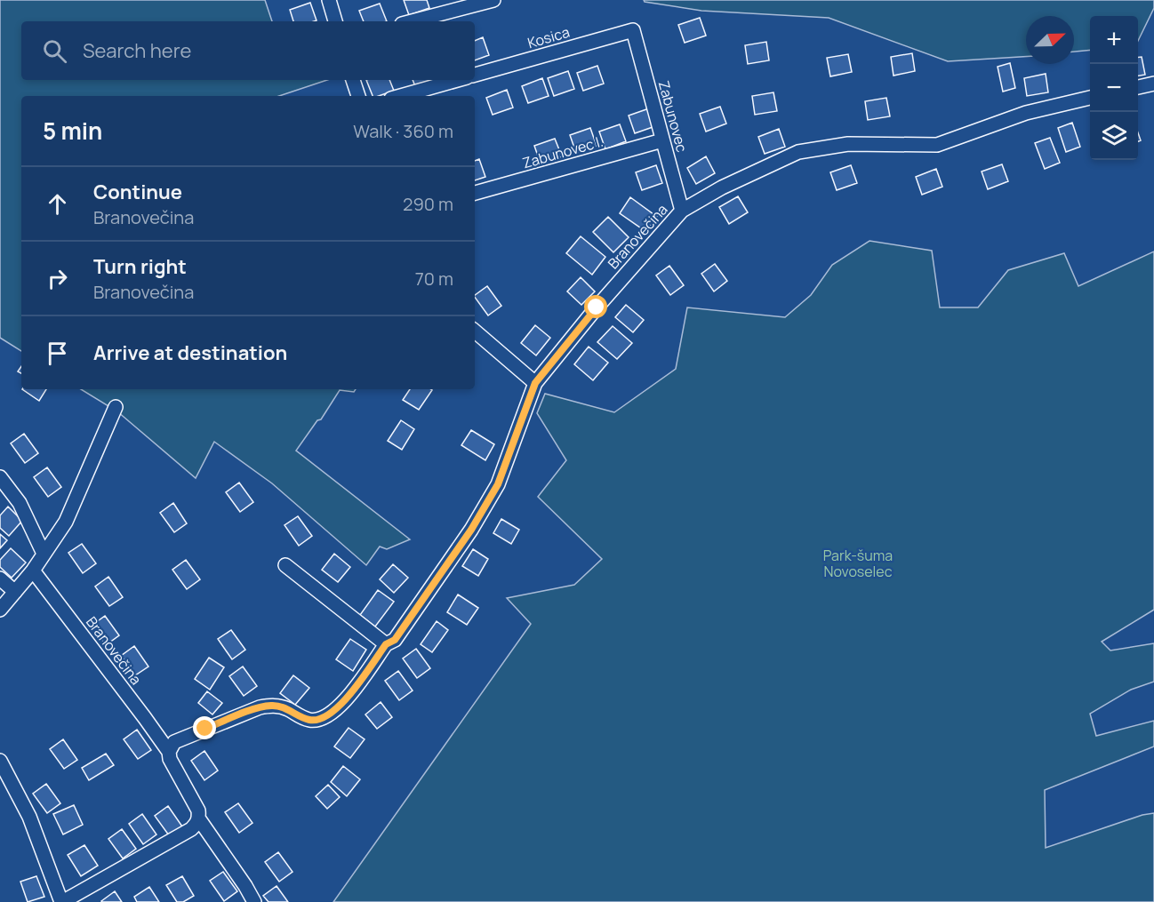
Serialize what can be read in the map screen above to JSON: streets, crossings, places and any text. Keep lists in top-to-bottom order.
{
  "streets": {
    "street": [
      "Kosica",
      "Zabunovec",
      "Zabunovec I.",
      "Branovečina"
    ]
  },
  "crossings": [
    ["Kosica", "Zabunovec"],
    ["Zabunovec", "Zabunovec I."],
    ["Zabunovec", "Branovečina"]
  ],
  "parks": ["Park-šuma Novoselec"],
  "north": "top right",
  "page": {
    "map_buttons": ["+", "−"],
    "search": "Search here",
    "heading": ["5 min", "Walk · 360 m"],
    "list": [
      ["Continue", "Branovečina", "290 m"],
      ["Turn right", "Branovečina", "70 m"],
      "Arrive at destination"
    ]
  }
}
